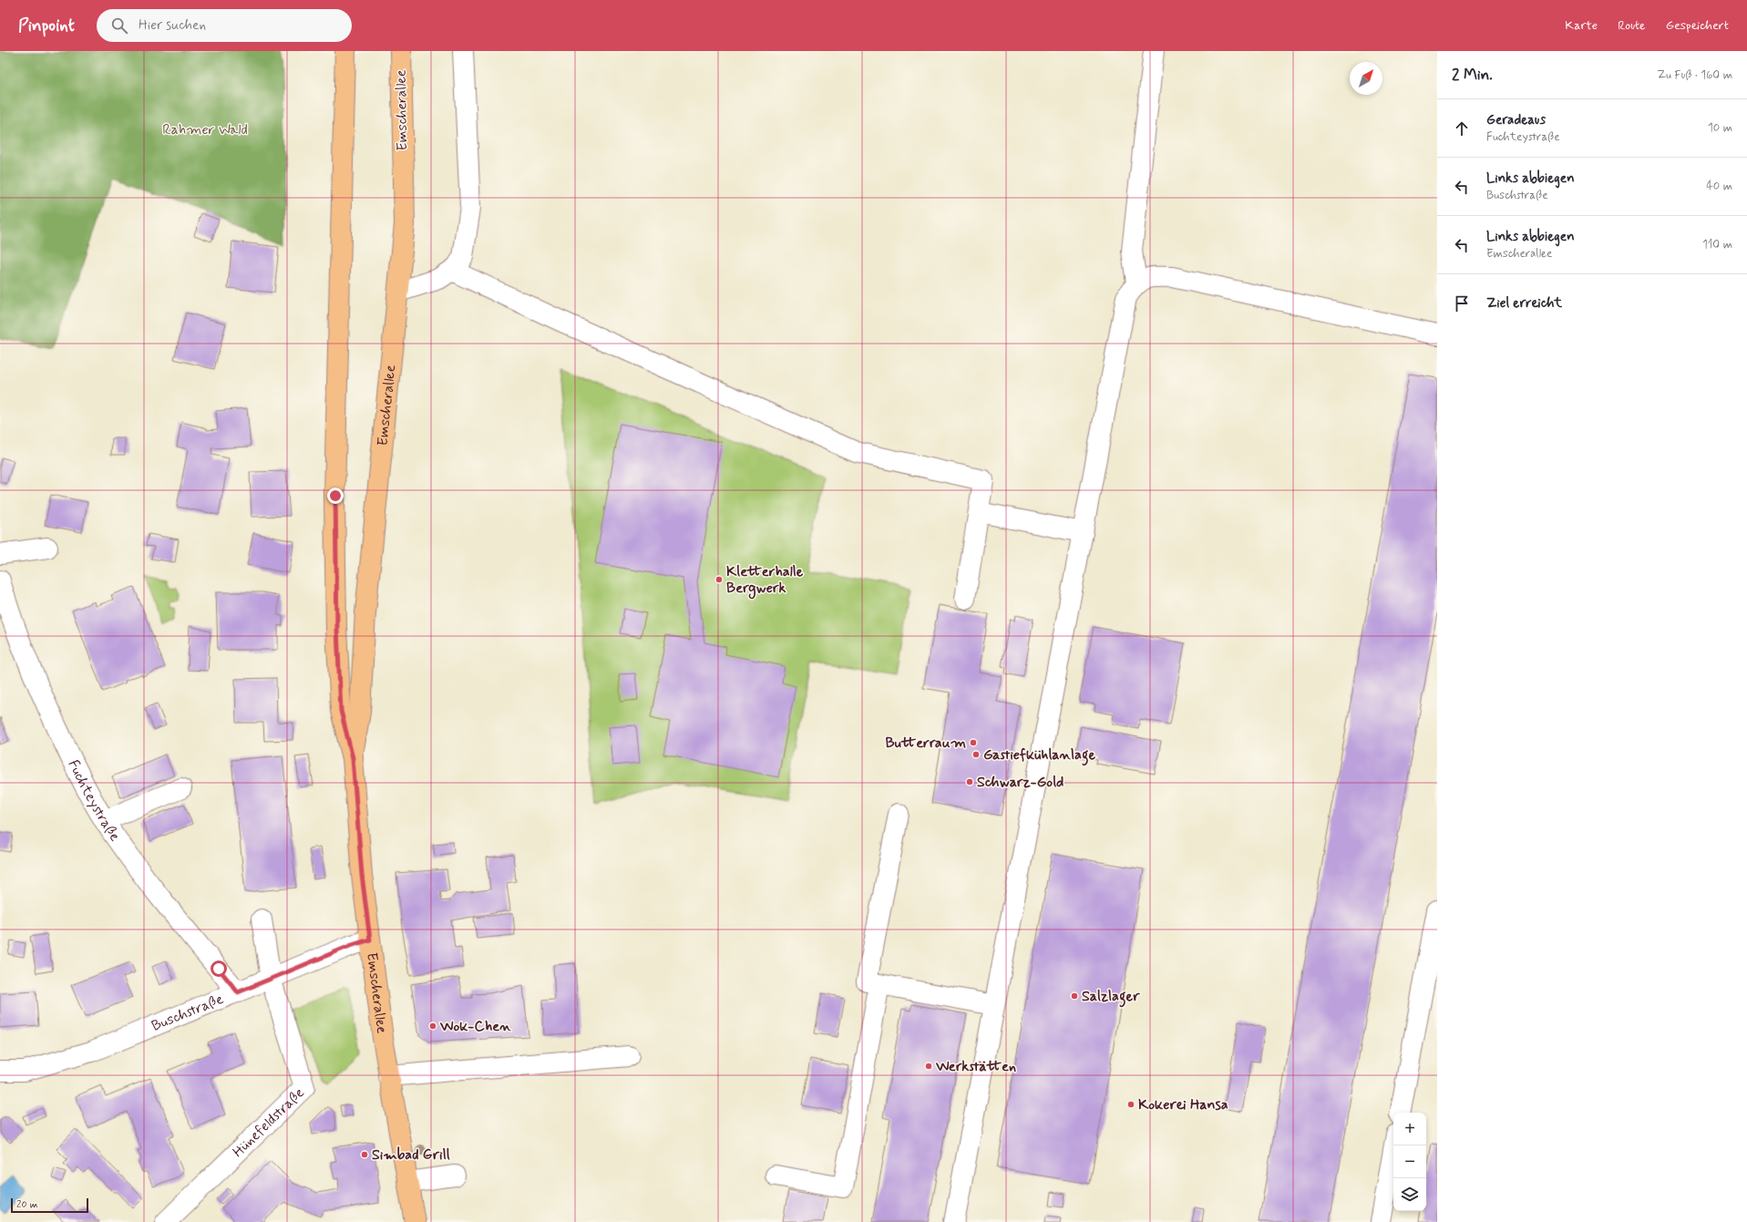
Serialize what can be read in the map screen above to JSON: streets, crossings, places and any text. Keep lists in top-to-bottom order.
{
  "streets": {
    "main road": ["Emscherallee"],
    "street": ["Fuchteystraße", "Buschstraße", "Hünefeldstraße"]
  },
  "crossings": [
    ["Emscherallee", "Buschstraße"],
    ["Fuchteystraße", "Buschstraße"],
    ["Buschstraße", "Hünefeldstraße"]
  ],
  "parks": ["Rahmer Wald"],
  "places": [
    "Kletterhalle Bergwerk",
    "Butterraum",
    "Gastiefkühlanlage",
    "Schwarz-Gold",
    "Salzlager",
    "Wok-Chen",
    "Werkstätten",
    "Kokerei Hansa",
    "Simbad Grill"
  ],
  "scale_bar": "20 m",
  "north": "top right",
  "page": {
    "header": "Pinpoint",
    "search": "Hier suchen",
    "nav": ["Karte", "Route", "Gespeichert"],
    "heading": ["2 Min.", "Zu Fuß · 160 m"],
    "list": [
      ["Geradeaus", "Fuchteystraße", "10 m"],
      ["Links abbiegen", "Buschstraße", "40 m"],
      ["Links abbiegen", "Emscherallee", "110 m"],
      "Ziel erreicht"
    ],
    "map_buttons": ["+", "−"],
    "scale": "20 m"
  }
}
